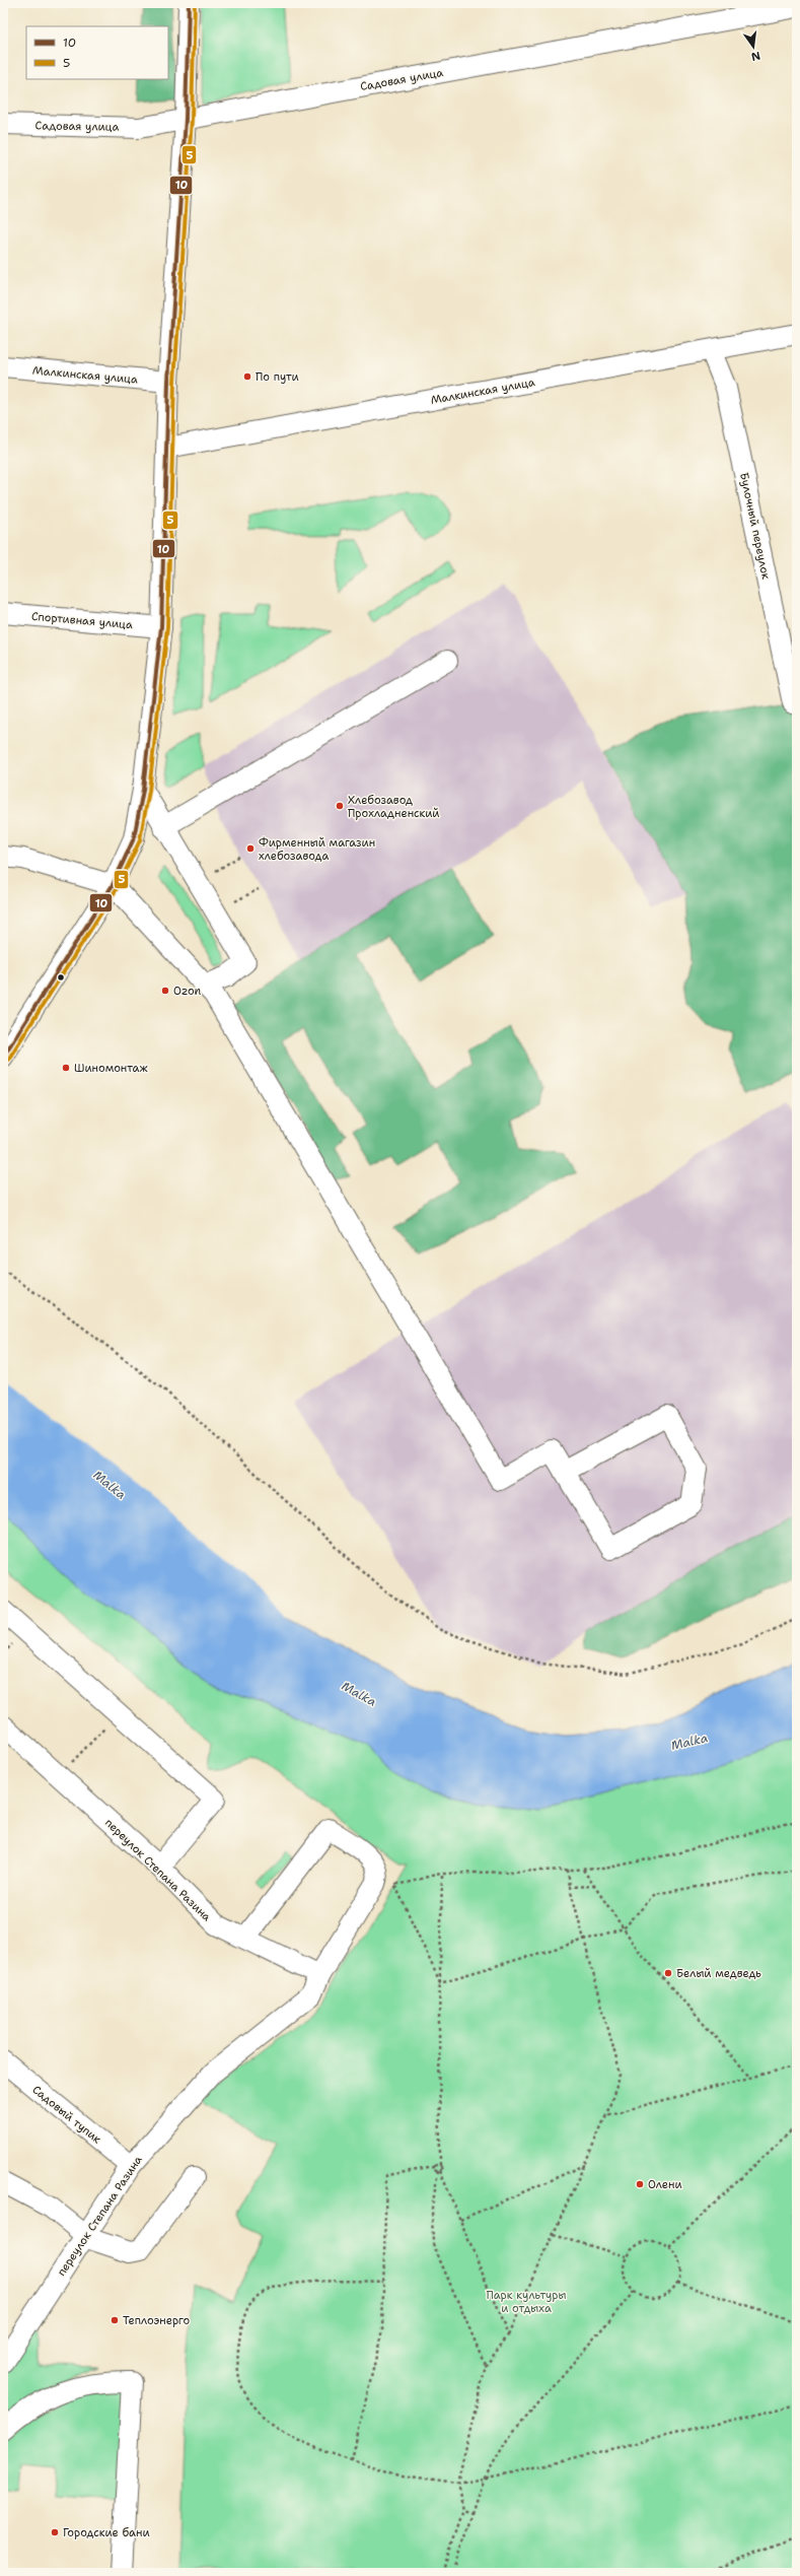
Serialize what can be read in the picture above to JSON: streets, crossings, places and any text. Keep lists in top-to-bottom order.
{
  "streets": {
    "street": [
      "Садовая улица",
      "Малкинская улица",
      "Булочный переулок",
      "Спортивная улица",
      "переулок Степана Разина",
      "Садовый тупик"
    ]
  },
  "crossings": [
    ["Малкинская улица", "Булочный переулок"],
    ["переулок Степана Разина", "Садовый тупик"]
  ],
  "water": ["Malka"],
  "parks": ["Парк культуры и отдыха"],
  "places": [
    "По пути",
    "Хлебозавод Прохладненский",
    "Фирменный магазин хлебозавода",
    "Ozon",
    "Шиномонтаж",
    "Белый медведь",
    "Олени",
    "Теплоэнерго",
    "Городские бани"
  ],
  "lines": ["transit line 10", "transit line 5"],
  "legend": ["10", "5"],
  "north": "bottom"
}
